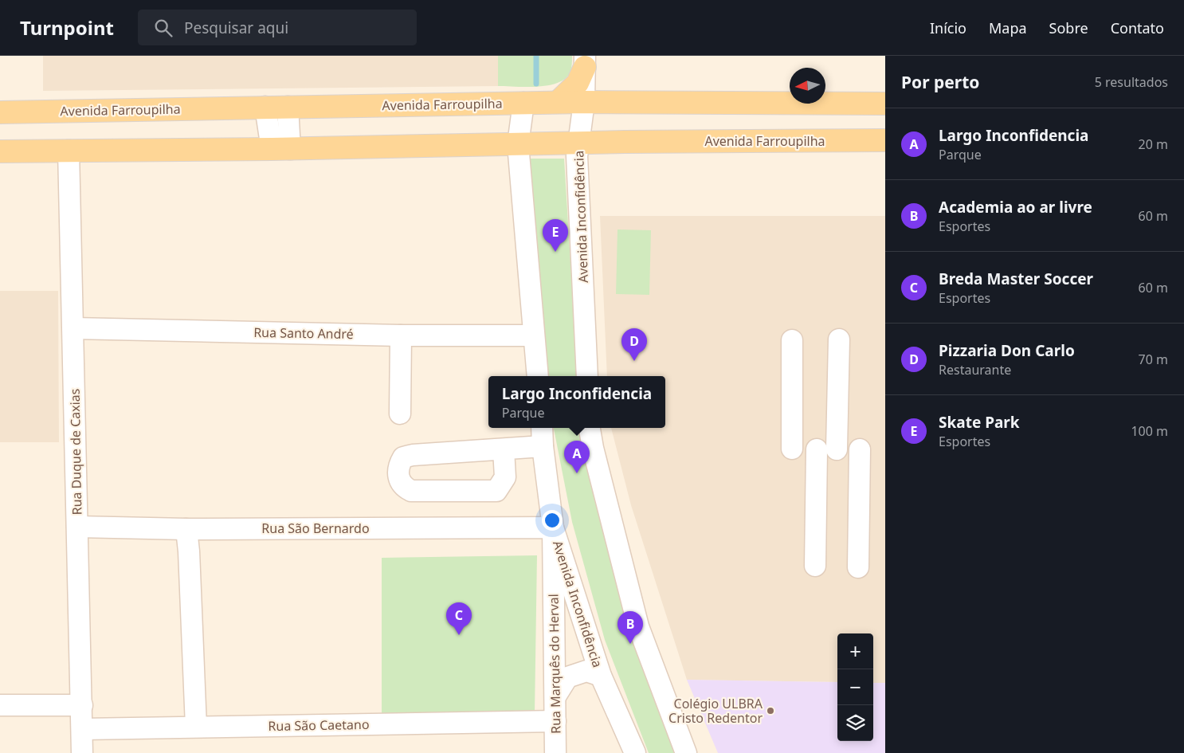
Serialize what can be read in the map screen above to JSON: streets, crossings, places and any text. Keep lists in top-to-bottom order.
{
  "streets": {
    "main road": ["Avenida Farroupilha"],
    "street": [
      "Avenida Inconfidência",
      "Rua Santo André",
      "Rua Duque de Caxias",
      "Rua São Bernardo",
      "Rua Marquês do Herval",
      "Rua São Caetano"
    ]
  },
  "crossings": [
    ["Avenida Farroupilha", "Avenida Inconfidência"],
    ["Avenida Farroupilha", "Rua Duque de Caxias"],
    ["Avenida Inconfidência", "Rua São Bernardo"],
    ["Avenida Inconfidência", "Rua Marquês do Herval"],
    ["Rua Santo André", "Rua Duque de Caxias"],
    ["Rua Duque de Caxias", "Rua São Bernardo"],
    ["Rua Duque de Caxias", "Rua São Caetano"],
    ["Rua São Bernardo", "Rua Marquês do Herval"],
    ["Rua Marquês do Herval", "Rua São Caetano"]
  ],
  "places": ["Colégio ULBRA Cristo Redentor"],
  "north": "left",
  "page": {
    "header": "Turnpoint",
    "search": "Pesquisar aqui",
    "nav": [
      "Início",
      "Mapa",
      "Sobre",
      "Contato"
    ],
    "heading": ["Por perto", "5 resultados"],
    "list": [
      {
        "mark": "A",
        "name": "Largo Inconfidencia",
        "note": "Parque",
        "value": "20 m"
      },
      {
        "mark": "B",
        "name": "Academia ao ar livre",
        "note": "Esportes",
        "value": "60 m"
      },
      {
        "mark": "C",
        "name": "Breda Master Soccer",
        "note": "Esportes",
        "value": "60 m"
      },
      {
        "mark": "D",
        "name": "Pizzaria Don Carlo",
        "note": "Restaurante",
        "value": "70 m"
      },
      {
        "mark": "E",
        "name": "Skate Park",
        "note": "Esportes",
        "value": "100 m"
      }
    ],
    "pins": [
      "E",
      "D",
      "A",
      "C",
      "B"
    ],
    "popup": ["Largo Inconfidencia", "Parque"],
    "map_buttons": ["+", "−"]
  }
}
